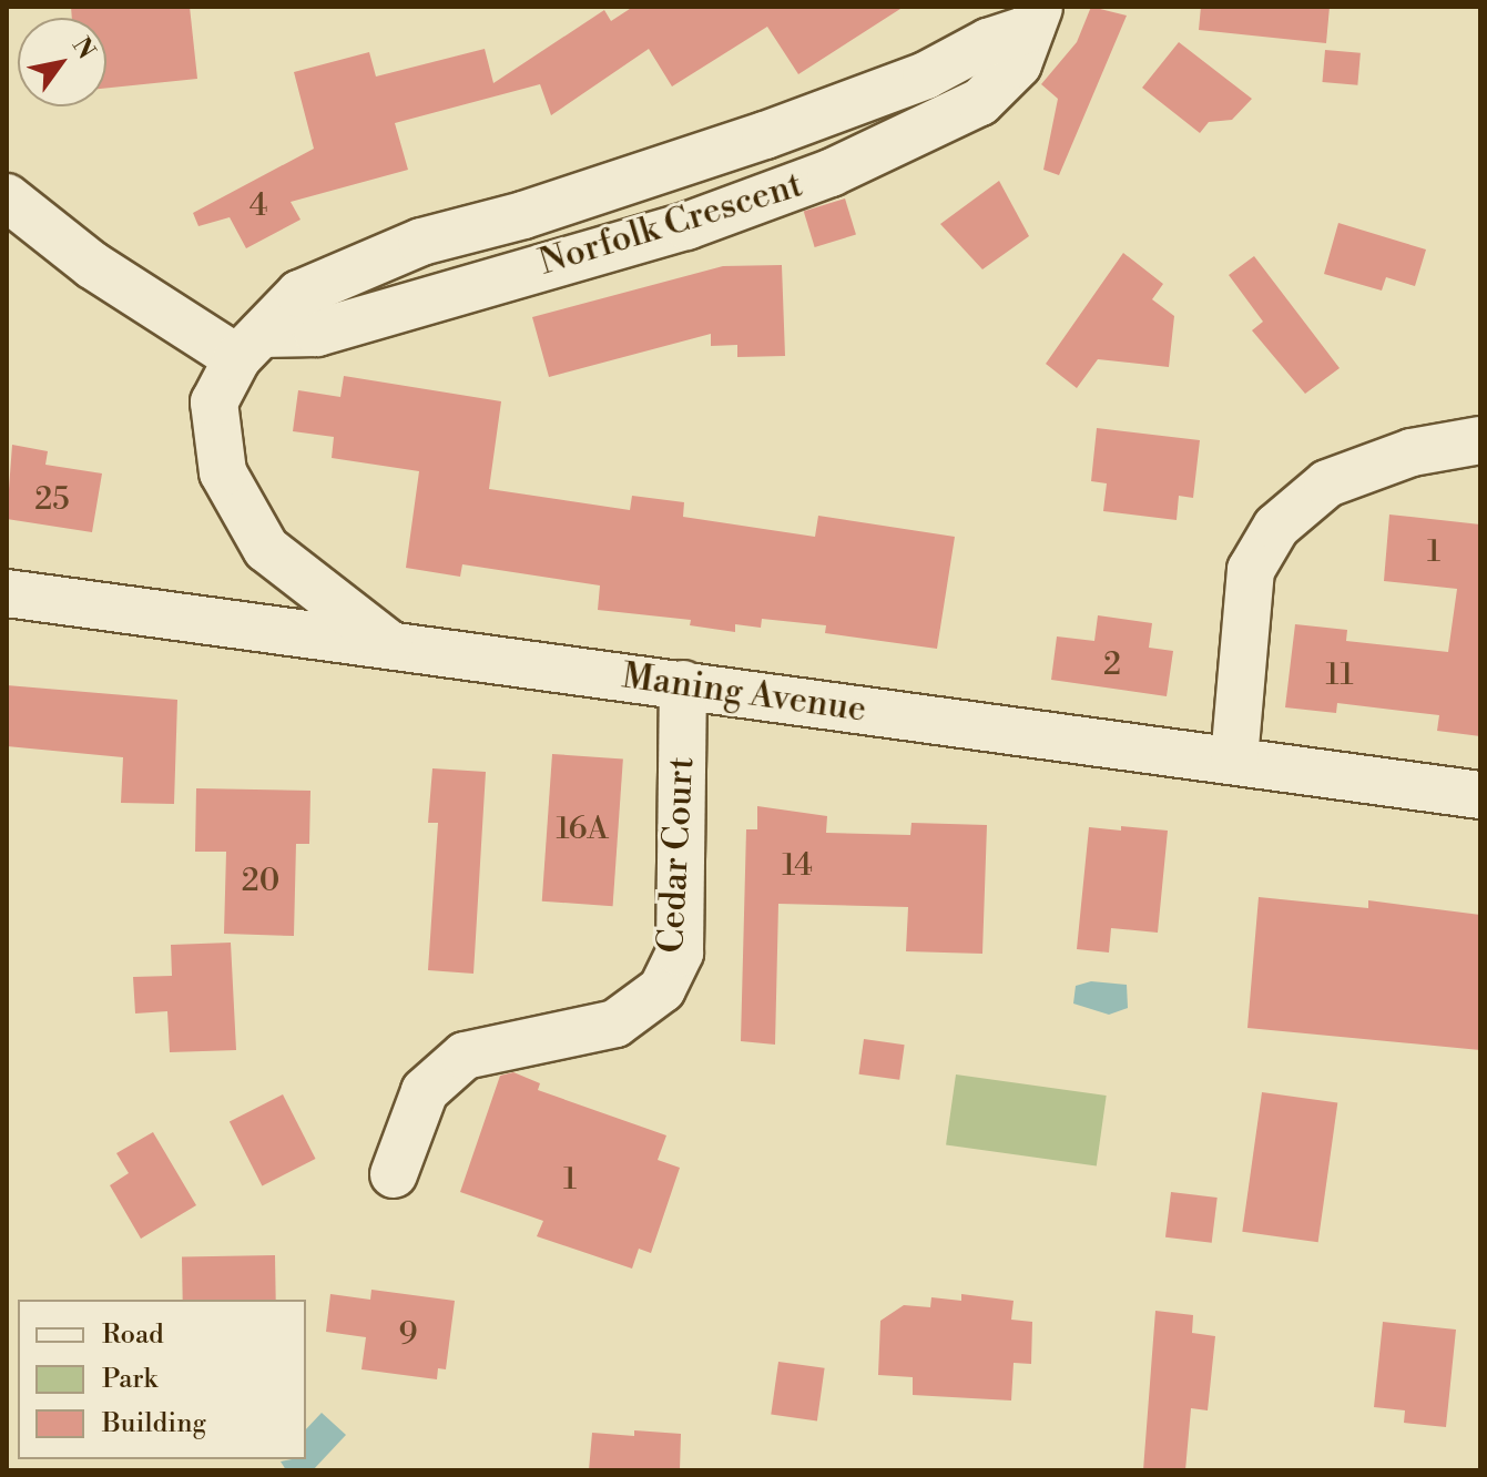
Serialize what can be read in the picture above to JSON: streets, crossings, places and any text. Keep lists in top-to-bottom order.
{
  "streets": {
    "street": ["Norfolk Crescent", "Maning Avenue", "Cedar Court"]
  },
  "crossings": [
    ["Norfolk Crescent", "Maning Avenue"],
    ["Maning Avenue", "Cedar Court"]
  ],
  "house_numbers": [
    "4",
    "25",
    "1",
    "2",
    "11",
    "16A",
    "14",
    "20",
    "1",
    "9"
  ],
  "legend": ["Road", "Park", "Building"],
  "north": "top right"
}
